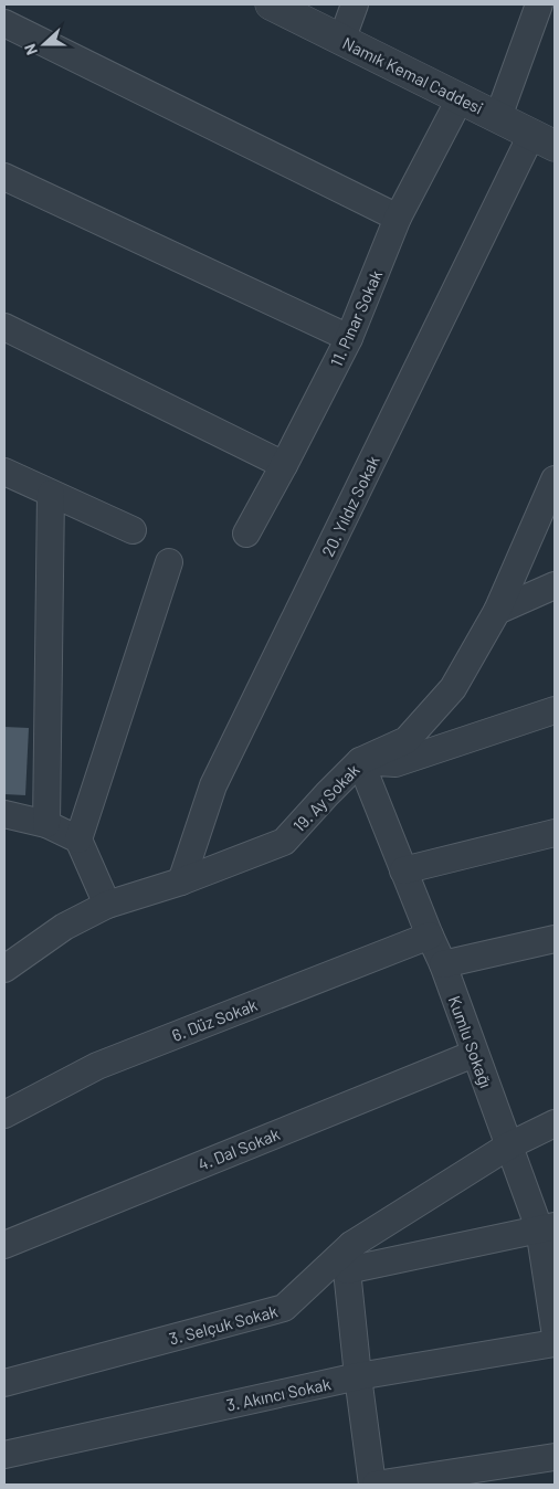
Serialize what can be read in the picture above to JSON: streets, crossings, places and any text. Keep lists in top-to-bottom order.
{
  "streets": {
    "street": [
      "Namık Kemal Caddesi",
      "11. Pınar Sokak",
      "20. Yıldız Sokak",
      "19. Ay Sokak",
      "6. Düz Sokak",
      "Kumlu Sokağı",
      "4. Dal Sokak",
      "3. Selçuk Sokak",
      "3. Akıncı Sokak"
    ]
  },
  "crossings": [
    ["Namık Kemal Caddesi", "11. Pınar Sokak"],
    ["Namık Kemal Caddesi", "20. Yıldız Sokak"],
    ["20. Yıldız Sokak", "19. Ay Sokak"],
    ["19. Ay Sokak", "Kumlu Sokağı"],
    ["6. Düz Sokak", "Kumlu Sokağı"],
    ["Kumlu Sokağı", "4. Dal Sokak"],
    ["Kumlu Sokağı", "3. Selçuk Sokak"]
  ],
  "north": "left"
}
